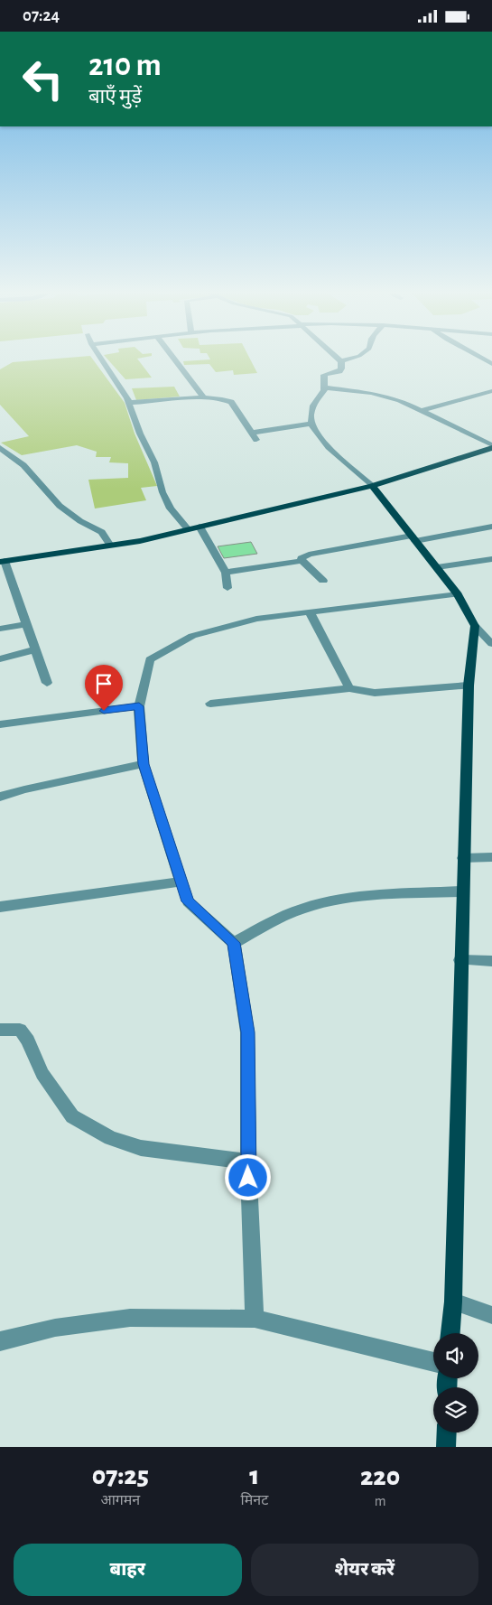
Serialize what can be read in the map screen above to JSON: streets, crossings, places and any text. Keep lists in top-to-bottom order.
{
  "page": {
    "status": "07:24",
    "turn": ["210 m", "बाएँ मुड़ें"],
    "eta": [
      "07:25",
      "आगमन",
      "1",
      "मिनट",
      "220",
      "m"
    ],
    "buttons": ["बाहर", "शेयर करें"]
  }
}
